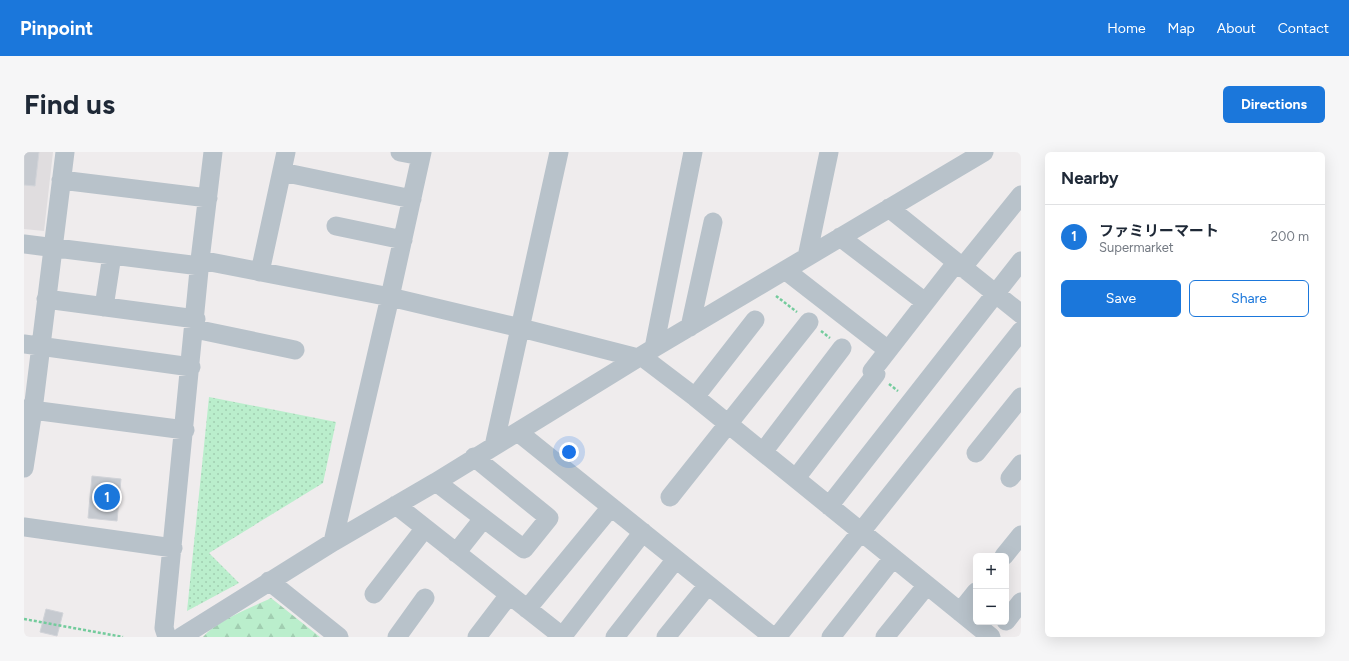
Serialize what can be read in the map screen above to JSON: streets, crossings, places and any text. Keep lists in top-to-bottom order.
{
  "page": {
    "header": "Pinpoint",
    "nav": [
      "Home",
      "Map",
      "About",
      "Contact"
    ],
    "buttons": [
      "Directions",
      ["Save", "Share"]
    ],
    "title": "Find us",
    "heading": "Nearby",
    "list": [
      {
        "mark": "1",
        "name": "ファミリーマート",
        "note": "Supermarket",
        "value": "200 m"
      }
    ],
    "pins": "1",
    "map_buttons": ["+", "−"]
  }
}
